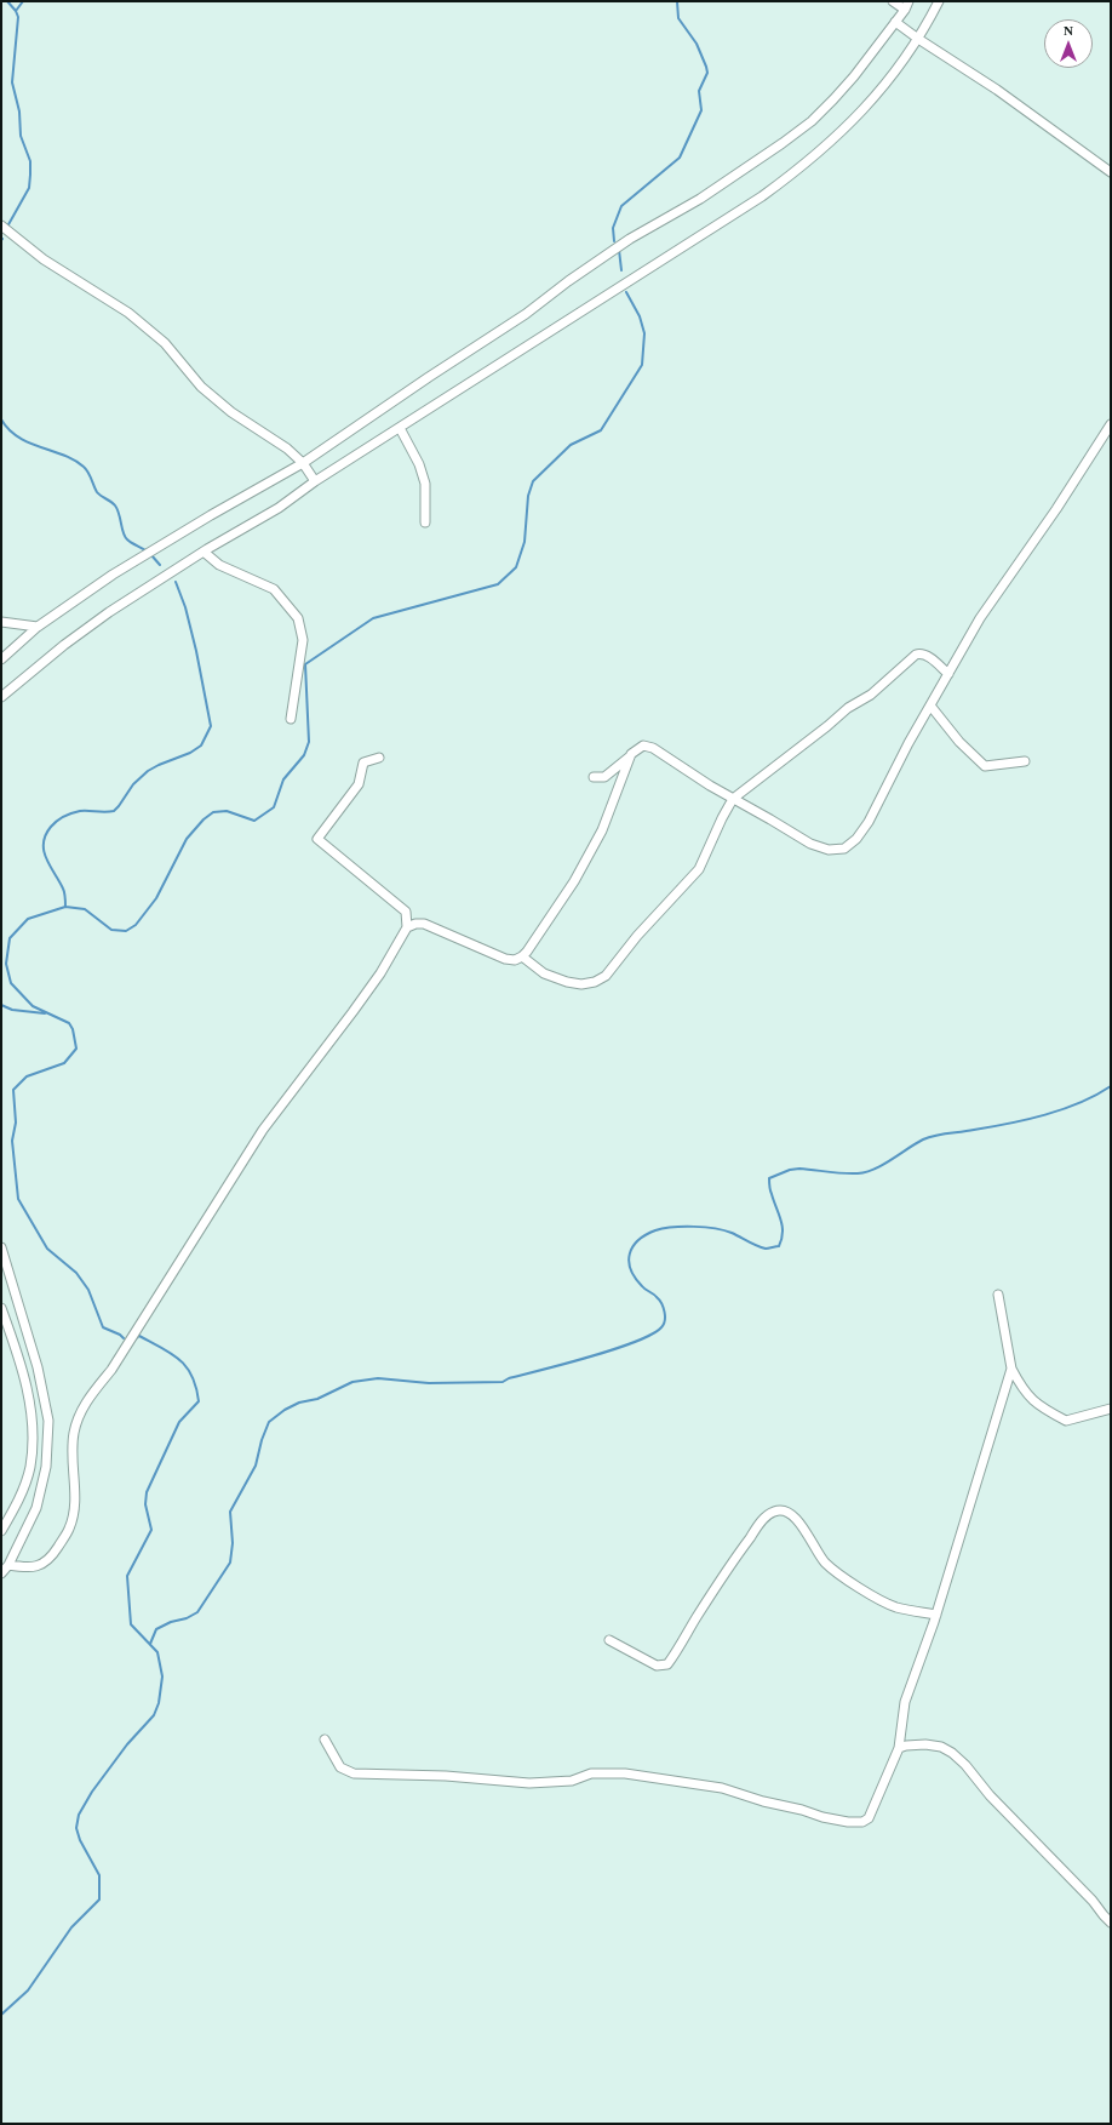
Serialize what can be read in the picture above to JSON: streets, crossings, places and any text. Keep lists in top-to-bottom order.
{
  "north": "top"
}
